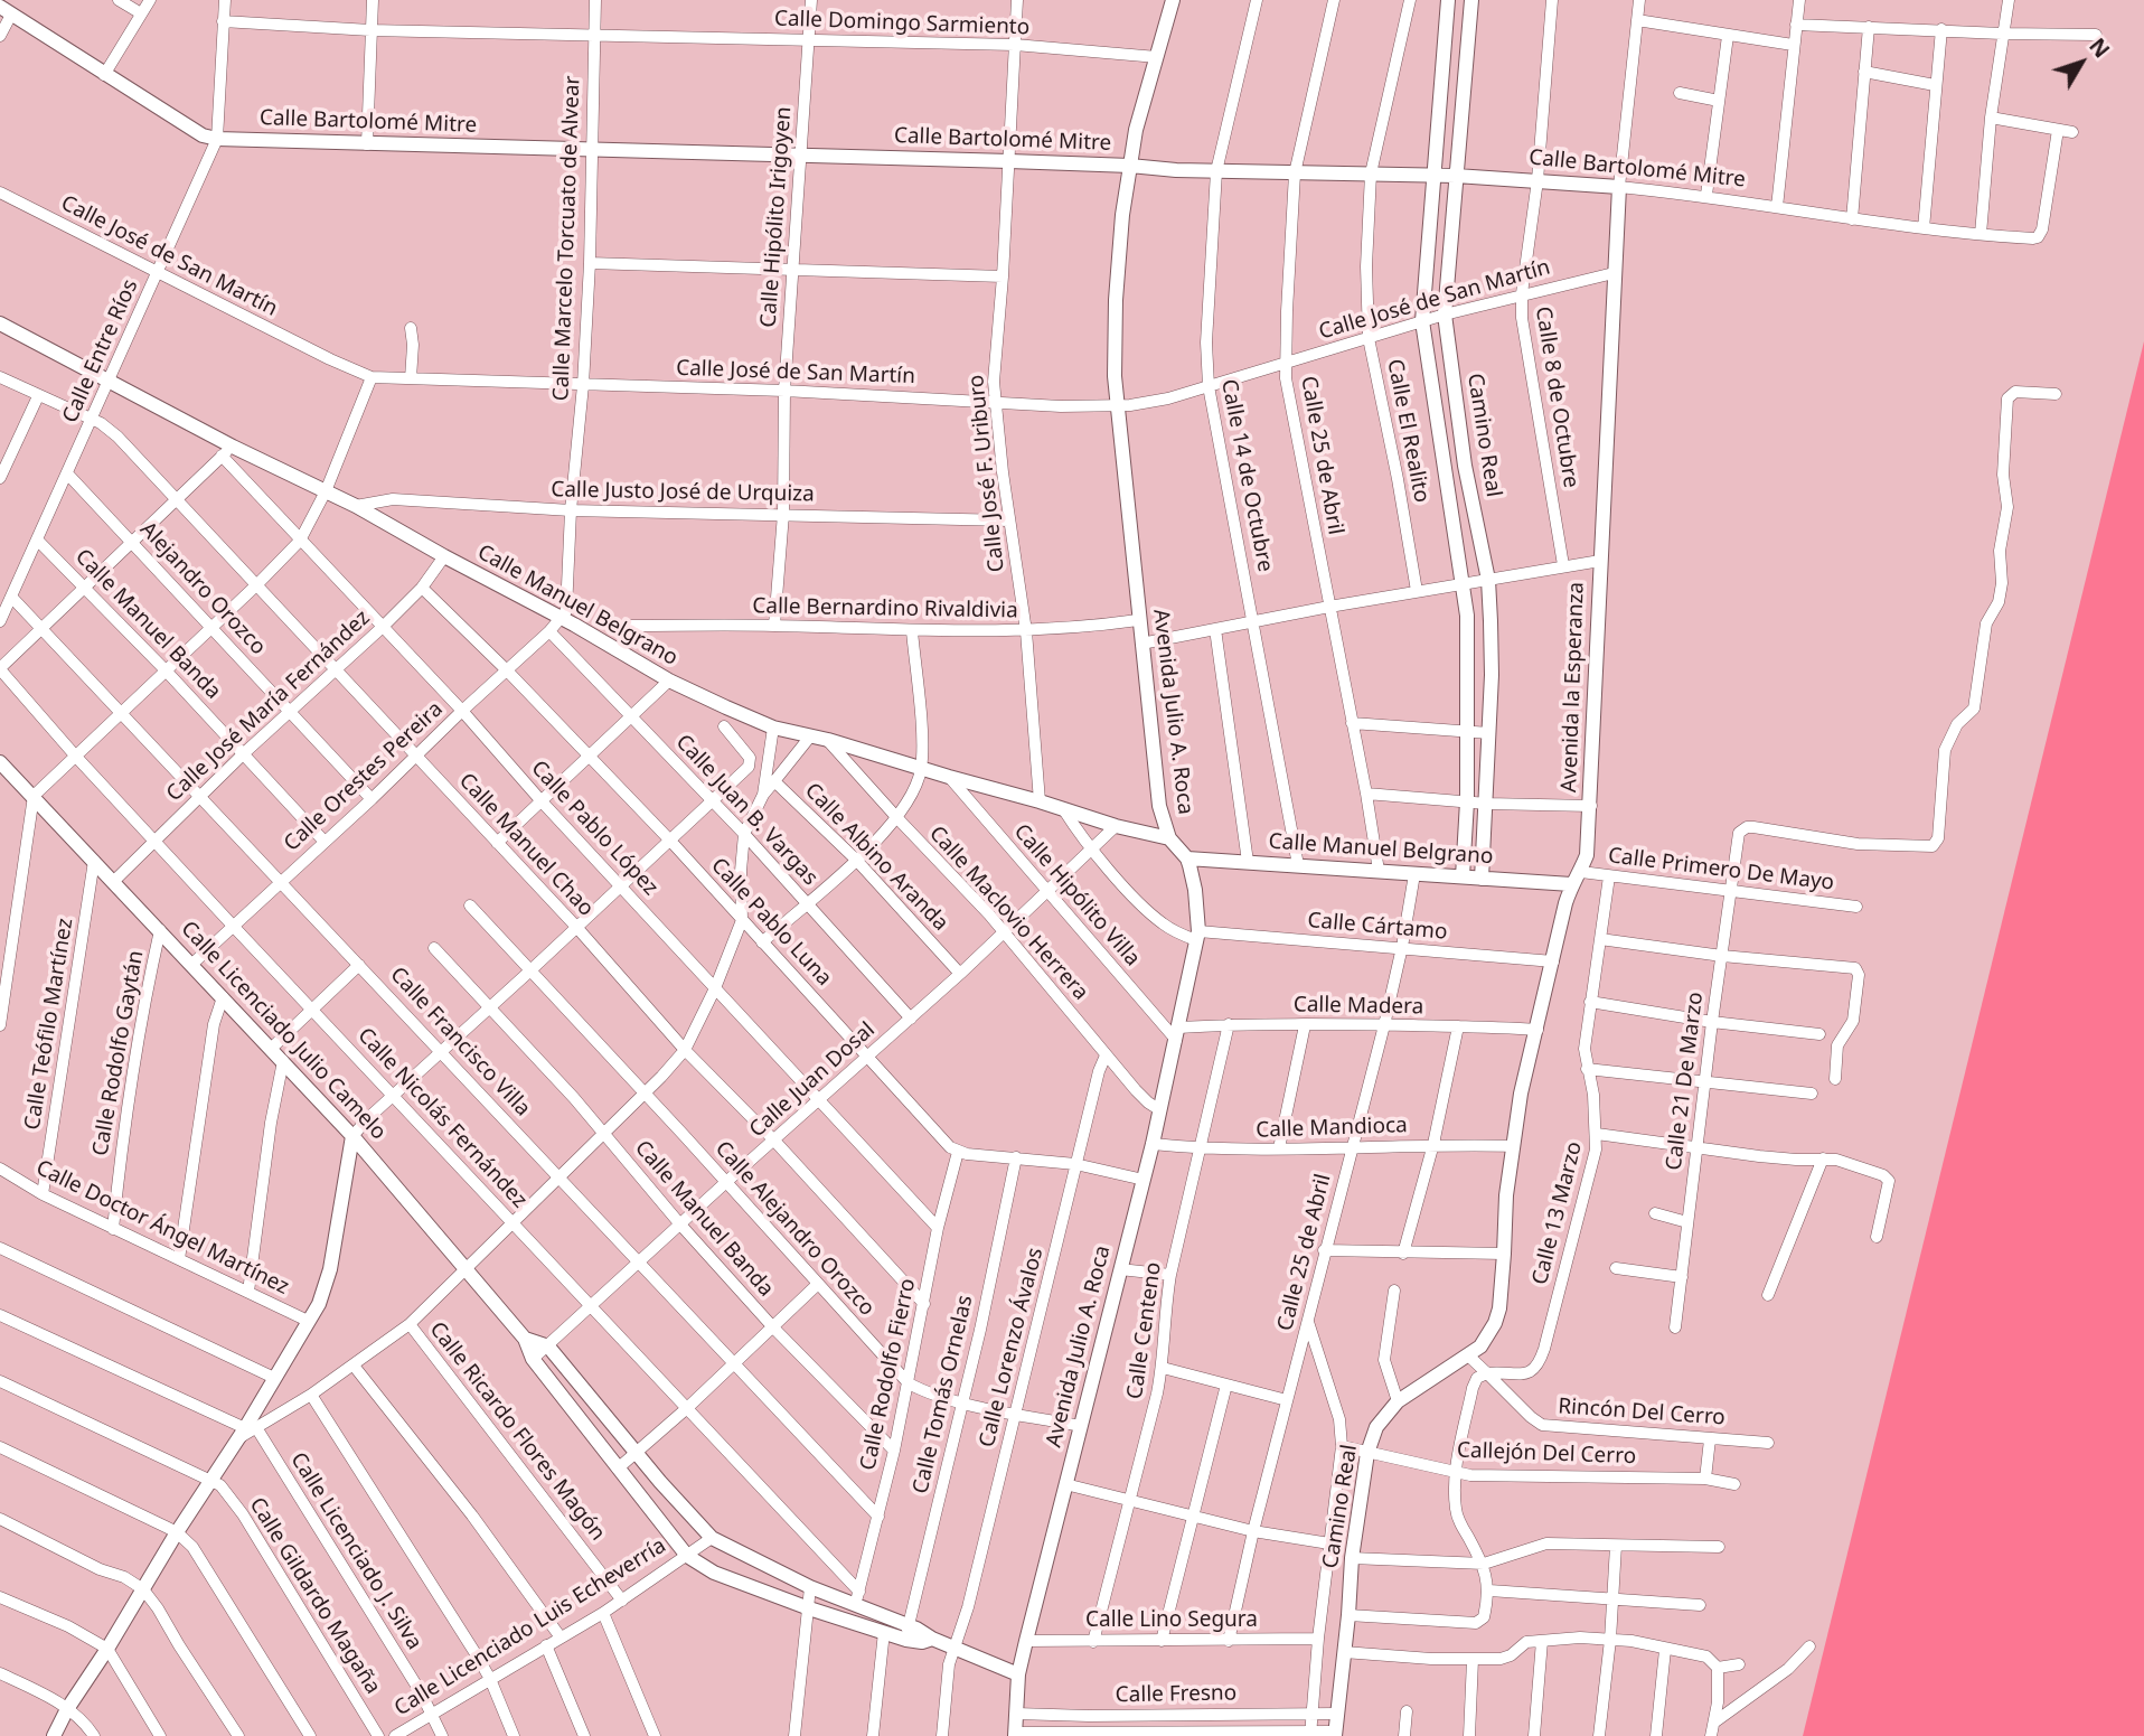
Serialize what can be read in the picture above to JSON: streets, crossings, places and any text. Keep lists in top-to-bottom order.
{
  "streets": {
    "street": [
      "Calle Domingo Sarmiento",
      "Calle Bartolomé Mitre",
      "Calle Hipólito Irigoyen",
      "Calle Marcelo Torcuato de Alvear",
      "Calle José de San Martín",
      "Calle Entre Ríos",
      "Calle 8 de Octubre",
      "Calle El Realito",
      "Camino Real",
      "Calle 25 de Abril",
      "Calle José F. Uriburo",
      "Calle 14 de Octubre",
      "Calle Justo José de Urquiza",
      "Alejandro Orozco",
      "Calle Manuel Belgrano",
      "Calle Bernardino Rivaldivia",
      "Calle Manuel Banda",
      "Avenida la Esperanza",
      "Calle José María Fernández",
      "Avenida Julio A. Roca",
      "Calle Orestes Pereira",
      "Calle Juan B. Vargas",
      "Calle Pablo López",
      "Calle Manuel Chao",
      "Calle Albino Aranda",
      "Calle Primero De Mayo",
      "Calle Hipólito Villa",
      "Calle Maclovio Herrera",
      "Calle Pablo Luna",
      "Calle Cártamo",
      "Calle Madera",
      "Calle Teófilo Martínez",
      "Calle Licenciado Julio Camelo",
      "Calle Francisco Villa",
      "Calle Rodolfo Gaytán",
      "Calle Juan Dosal",
      "Calle 21 De Marzo",
      "Calle Nicolás Fernández",
      "Calle Mandioca",
      "Calle 13 Marzo",
      "Calle Doctor Ángel Martínez",
      "Calle Alejandro Orozco",
      "Calle Centeno",
      "Calle Lorenzo Ávalos",
      "Calle Rodolfo Fierro",
      "Calle Tomás Ornelas",
      "Rincón Del Cerro",
      "Calle Ricardo Flores Magón",
      "Callejón Del Cerro",
      "Calle Licenciado J. Silva",
      "Calle Gildardo Magaña",
      "Calle Lino Segura",
      "Calle Licenciado Luis Echeverría",
      "Calle Fresno"
    ]
  },
  "crossings": [
    ["Calle Domingo Sarmiento", "Calle Hipólito Irigoyen"],
    ["Calle Domingo Sarmiento", "Calle Marcelo Torcuato de Alvear"],
    ["Calle Domingo Sarmiento", "Calle Entre Ríos"],
    ["Calle Domingo Sarmiento", "Calle José F. Uriburo"],
    ["Calle Domingo Sarmiento", "Avenida Julio A. Roca"],
    ["Calle Bartolomé Mitre", "Calle Hipólito Irigoyen"],
    ["Calle Bartolomé Mitre", "Calle Marcelo Torcuato de Alvear"],
    ["Calle Bartolomé Mitre", "Calle Entre Ríos"],
    ["Calle Bartolomé Mitre", "Calle 8 de Octubre"],
    ["Calle Bartolomé Mitre", "Calle El Realito"],
    ["Calle Bartolomé Mitre", "Camino Real"],
    ["Calle Bartolomé Mitre", "Calle 25 de Abril"],
    ["Calle Bartolomé Mitre", "Calle José F. Uriburo"],
    ["Calle Bartolomé Mitre", "Calle 14 de Octubre"],
    ["Calle Bartolomé Mitre", "Avenida la Esperanza"],
    ["Calle Bartolomé Mitre", "Avenida Julio A. Roca"],
    ["Calle Hipólito Irigoyen", "Calle José de San Martín"],
    ["Calle Hipólito Irigoyen", "Calle Justo José de Urquiza"],
    ["Calle Hipólito Irigoyen", "Calle Bernardino Rivaldivia"],
    ["Calle Marcelo Torcuato de Alvear", "Calle José de San Martín"],
    ["Calle Marcelo Torcuato de Alvear", "Calle Justo José de Urquiza"],
    ["Calle Marcelo Torcuato de Alvear", "Calle Manuel Belgrano"],
    ["Calle Marcelo Torcuato de Alvear", "Calle Orestes Pereira"],
    ["Calle José de San Martín", "Calle Entre Ríos"],
    ["Calle José de San Martín", "Calle 8 de Octubre"],
    ["Calle José de San Martín", "Calle El Realito"],
    ["Calle José de San Martín", "Camino Real"],
    ["Calle José de San Martín", "Calle 25 de Abril"],
    ["Calle José de San Martín", "Calle José F. Uriburo"],
    ["Calle José de San Martín", "Calle 14 de Octubre"],
    ["Calle José de San Martín", "Avenida la Esperanza"],
    ["Calle José de San Martín", "Avenida Julio A. Roca"],
    ["Calle Entre Ríos", "Alejandro Orozco"],
    ["Calle Entre Ríos", "Calle Manuel Belgrano"],
    ["Calle Entre Ríos", "Calle Manuel Banda"],
    ["Calle Entre Ríos", "Calle Manuel Chao"],
    ["Calle Entre Ríos", "Calle Francisco Villa"],
    ["Camino Real", "Calle 25 de Abril"],
    ["Camino Real", "Calle Manuel Belgrano"],
    ["Camino Real", "Avenida la Esperanza"],
    ["Camino Real", "Callejón Del Cerro"],
    ["Camino Real", "Calle Lino Segura"],
    ["Camino Real", "Calle Fresno"],
    ["Calle 25 de Abril", "Calle Manuel Belgrano"],
    ["Calle 25 de Abril", "Calle Cártamo"],
    ["Calle 25 de Abril", "Calle Madera"],
    ["Calle 25 de Abril", "Calle Mandioca"],
    ["Calle 25 de Abril", "Calle Lino Segura"],
    ["Calle José F. Uriburo", "Calle Justo José de Urquiza"],
    ["Calle José F. Uriburo", "Calle Manuel Belgrano"],
    ["Calle José F. Uriburo", "Calle Bernardino Rivaldivia"],
    ["Calle 14 de Octubre", "Calle Manuel Belgrano"],
    ["Calle Justo José de Urquiza", "Calle Manuel Belgrano"],
    ["Alejandro Orozco", "Calle José María Fernández"],
    ["Alejandro Orozco", "Calle Orestes Pereira"],
    ["Calle Manuel Belgrano", "Avenida la Esperanza"],
    ["Calle Manuel Belgrano", "Calle José María Fernández"],
    ["Calle Manuel Belgrano", "Avenida Julio A. Roca"],
    ["Calle Manuel Belgrano", "Calle Orestes Pereira"],
    ["Calle Manuel Belgrano", "Calle Pablo López"],
    ["Calle Manuel Belgrano", "Calle Hipólito Villa"],
    ["Calle Manuel Belgrano", "Calle Maclovio Herrera"],
    ["Calle Manuel Belgrano", "Calle Juan Dosal"],
    ["Calle Bernardino Rivaldivia", "Avenida Julio A. Roca"],
    ["Calle Manuel Banda", "Calle José María Fernández"],
    ["Calle Manuel Banda", "Calle Orestes Pereira"],
    ["Calle Manuel Banda", "Calle Juan Dosal"],
    ["Calle Manuel Banda", "Calle Rodolfo Fierro"],
    ["Avenida la Esperanza", "Calle Primero De Mayo"],
    ["Avenida la Esperanza", "Calle Cártamo"],
    ["Avenida la Esperanza", "Calle Madera"],
    ["Avenida la Esperanza", "Calle Mandioca"],
    ["Calle José María Fernández", "Calle Pablo López"],
    ["Calle José María Fernández", "Calle Manuel Chao"],
    ["Calle José María Fernández", "Calle Pablo Luna"],
    ["Calle José María Fernández", "Calle Licenciado Julio Camelo"],
    ["Calle José María Fernández", "Calle Francisco Villa"],
    ["Calle José María Fernández", "Calle Nicolás Fernández"],
    ["Avenida Julio A. Roca", "Calle Hipólito Villa"],
    ["Avenida Julio A. Roca", "Calle Maclovio Herrera"],
    ["Avenida Julio A. Roca", "Calle Cártamo"],
    ["Avenida Julio A. Roca", "Calle Madera"],
    ["Avenida Julio A. Roca", "Calle Mandioca"],
    ["Avenida Julio A. Roca", "Calle Alejandro Orozco"],
    ["Avenida Julio A. Roca", "Calle Lino Segura"],
    ["Avenida Julio A. Roca", "Calle Licenciado Luis Echeverría"],
    ["Avenida Julio A. Roca", "Calle Fresno"],
    ["Calle Orestes Pereira", "Calle Juan B. Vargas"],
    ["Calle Orestes Pereira", "Calle Pablo López"],
    ["Calle Orestes Pereira", "Calle Manuel Chao"],
    ["Calle Orestes Pereira", "Calle Pablo Luna"],
    ["Calle Orestes Pereira", "Calle Licenciado Julio Camelo"],
    ["Calle Orestes Pereira", "Calle Francisco Villa"],
    ["Calle Orestes Pereira", "Calle Nicolás Fernández"],
    ["Calle Juan B. Vargas", "Calle Juan Dosal"],
    ["Calle Pablo López", "Calle Juan Dosal"],
    ["Calle Pablo López", "Calle Rodolfo Fierro"],
    ["Calle Manuel Chao", "Calle Juan Dosal"],
    ["Calle Manuel Chao", "Calle Rodolfo Fierro"],
    ["Calle Albino Aranda", "Calle Juan Dosal"],
    ["Calle Primero De Mayo", "Calle 21 De Marzo"],
    ["Calle Primero De Mayo", "Calle 13 Marzo"],
    ["Calle Hipólito Villa", "Calle Madera"],
    ["Calle Hipólito Villa", "Calle Juan Dosal"],
    ["Calle Maclovio Herrera", "Calle Juan Dosal"],
    ["Calle Maclovio Herrera", "Calle Lorenzo Ávalos"],
    ["Calle Pablo Luna", "Calle Juan Dosal"],
    ["Calle Pablo Luna", "Calle Rodolfo Fierro"],
    ["Calle Madera", "Calle Centeno"],
    ["Calle Teófilo Martínez", "Calle Licenciado Julio Camelo"],
    ["Calle Teófilo Martínez", "Calle Doctor Ángel Martínez"],
    ["Calle Licenciado Julio Camelo", "Calle Rodolfo Gaytán"],
    ["Calle Licenciado Julio Camelo", "Calle Juan Dosal"],
    ["Calle Licenciado Julio Camelo", "Calle Licenciado Luis Echeverría"],
    ["Calle Francisco Villa", "Calle Juan Dosal"],
    ["Calle Francisco Villa", "Calle Rodolfo Fierro"],
    ["Calle Rodolfo Gaytán", "Calle Doctor Ángel Martínez"],
    ["Calle Juan Dosal", "Calle Nicolás Fernández"],
    ["Calle Juan Dosal", "Calle Alejandro Orozco"],
    ["Calle Nicolás Fernández", "Calle Rodolfo Fierro"],
    ["Calle Nicolás Fernández", "Calle Licenciado Luis Echeverría"],
    ["Calle Mandioca", "Calle Centeno"],
    ["Calle 13 Marzo", "Rincón Del Cerro"],
    ["Calle Alejandro Orozco", "Calle Lorenzo Ávalos"],
    ["Calle Alejandro Orozco", "Calle Rodolfo Fierro"],
    ["Calle Alejandro Orozco", "Calle Tomás Ornelas"],
    ["Calle Centeno", "Calle Lino Segura"],
    ["Calle Lorenzo Ávalos", "Calle Licenciado Luis Echeverría"],
    ["Calle Rodolfo Fierro", "Calle Licenciado Luis Echeverría"],
    ["Calle Tomás Ornelas", "Calle Licenciado Luis Echeverría"],
    ["Calle Ricardo Flores Magón", "Calle Licenciado Luis Echeverría"],
    ["Calle Licenciado J. Silva", "Calle Licenciado Luis Echeverría"]
  ],
  "north": "top right"
}
